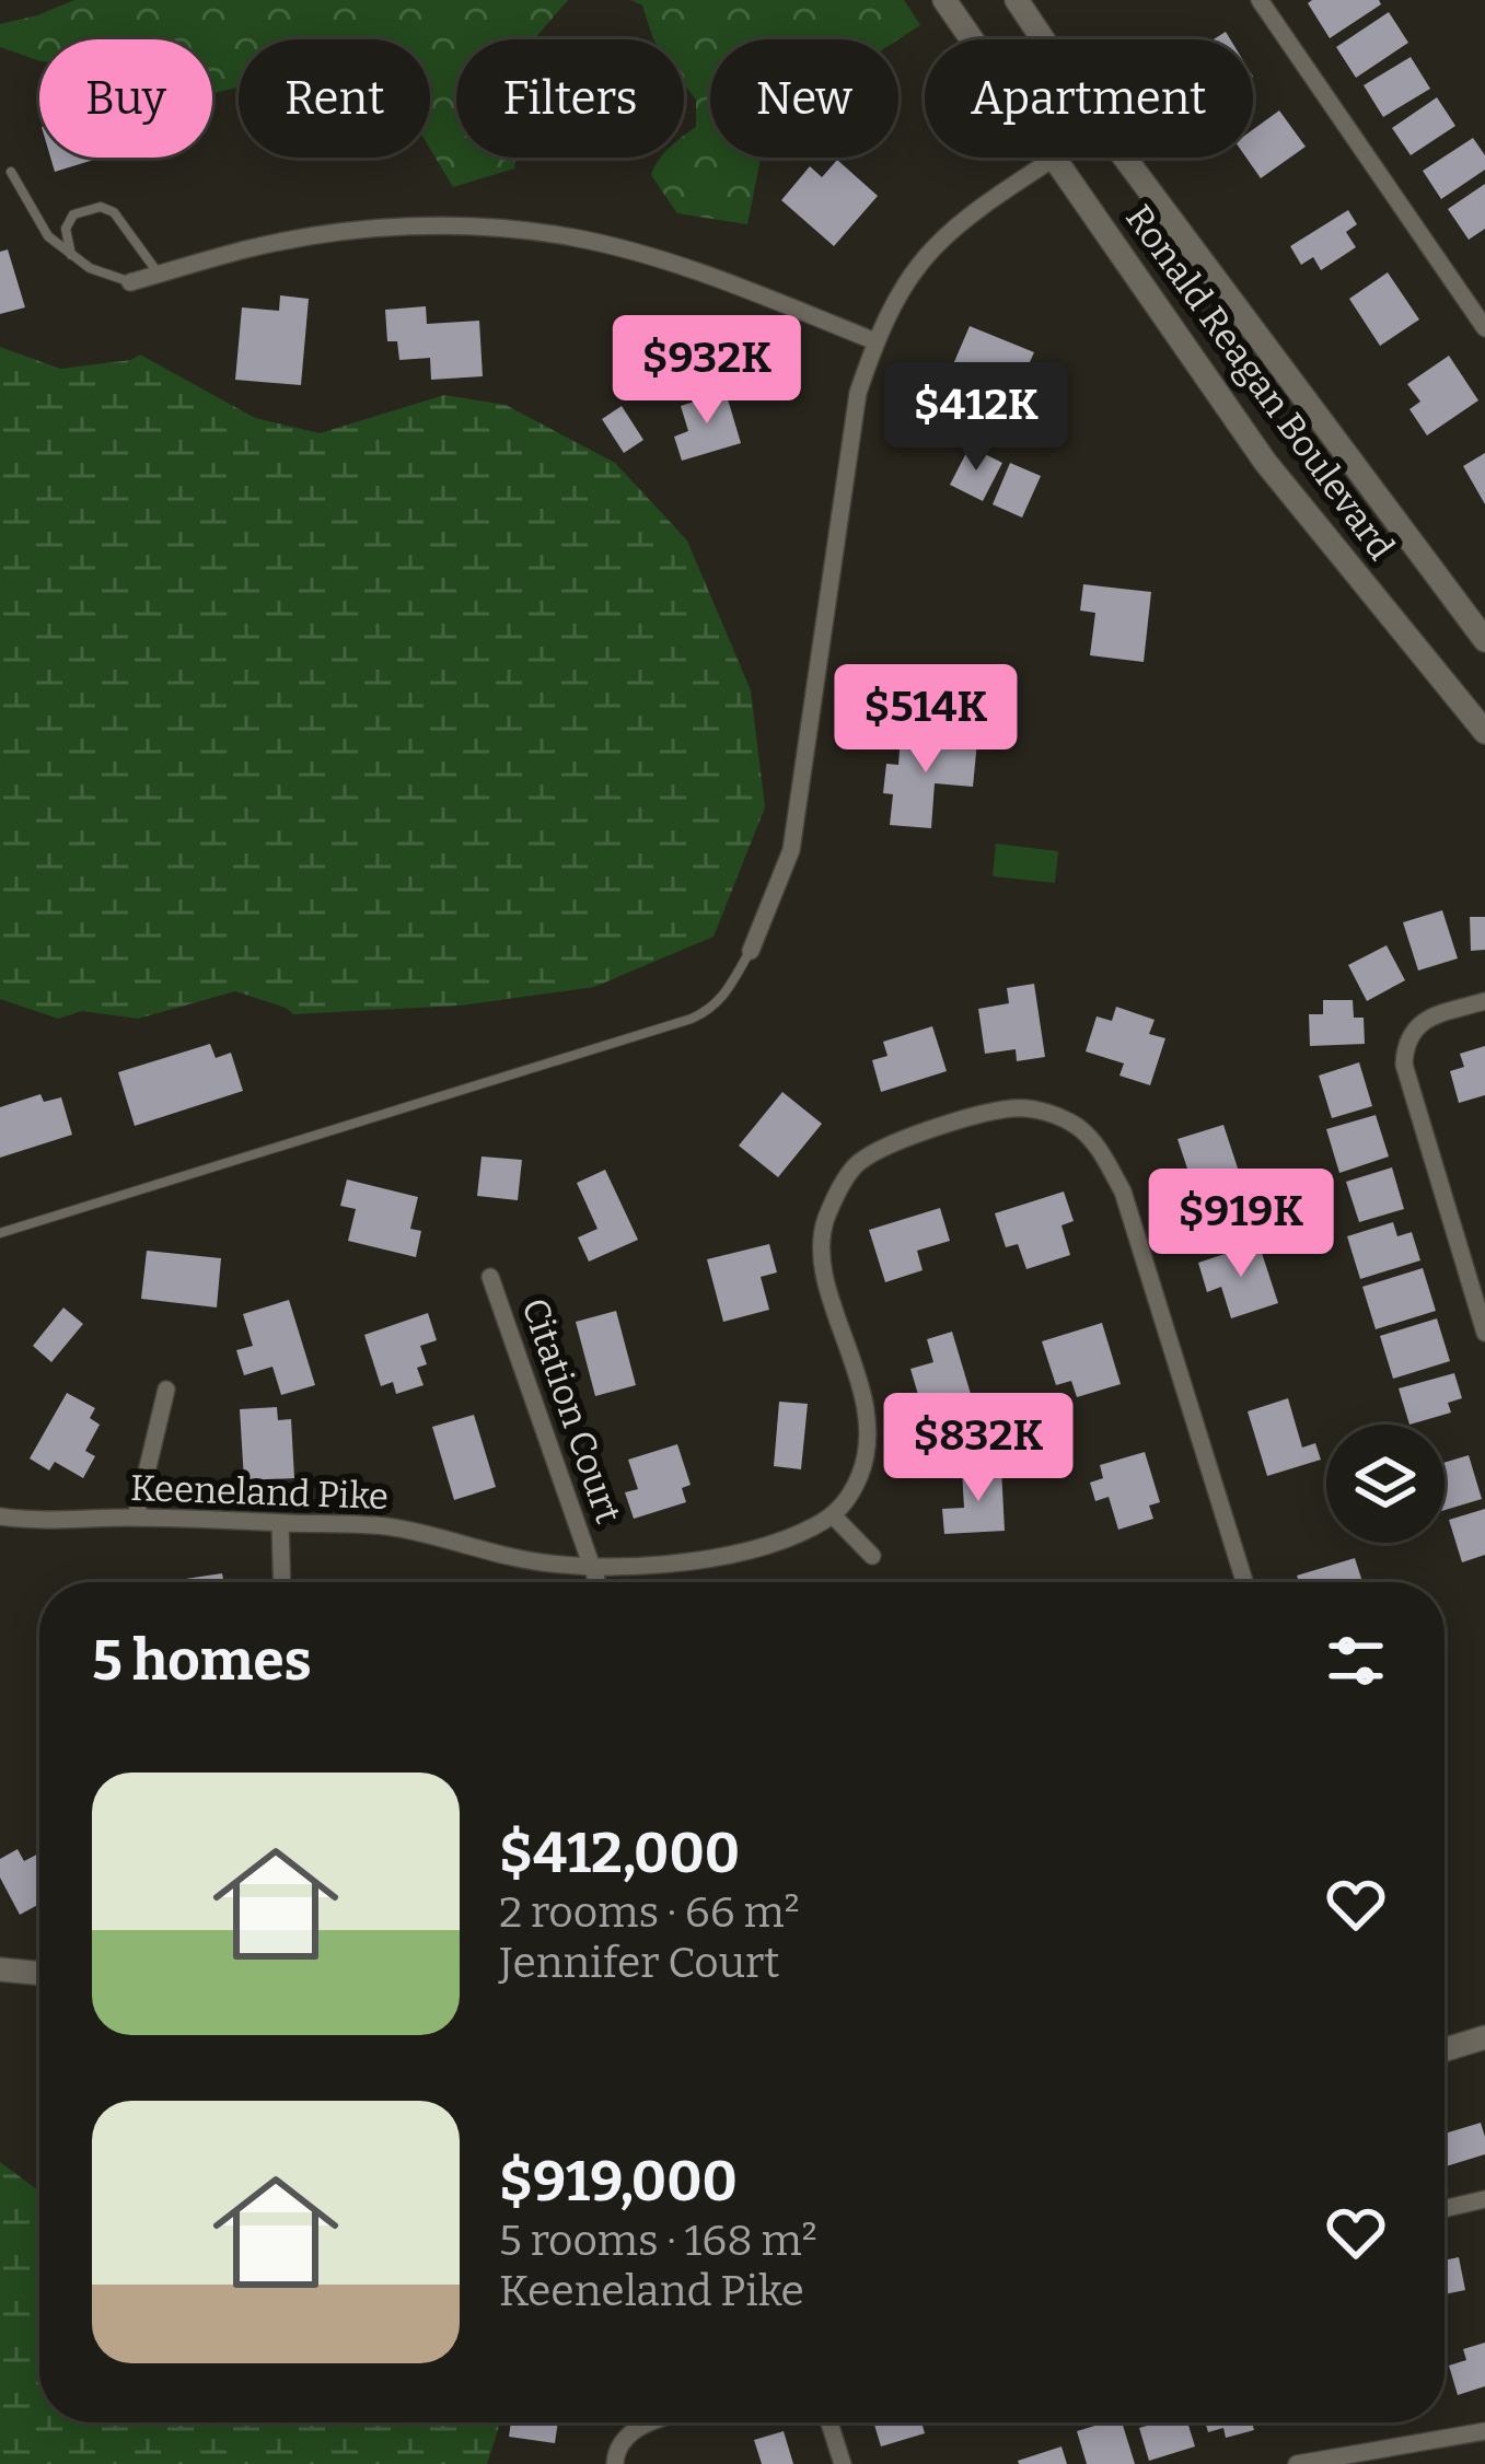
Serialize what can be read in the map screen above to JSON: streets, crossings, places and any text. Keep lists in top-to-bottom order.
{
  "streets": {
    "main road": ["Ronald Reagan Boulevard"],
    "street": ["Citation Court", "Keeneland Pike"]
  },
  "crossings": [
    ["Citation Court", "Keeneland Pike"]
  ],
  "page": {
    "chip": [
      "Buy",
      "Rent",
      "Filters",
      "New",
      "Apartment"
    ],
    "price": [
      "$932K",
      "$412K",
      "$514K",
      "$919K",
      "$832K"
    ],
    "heading": "5 homes",
    "list": [
      {
        "name": "$412,000",
        "note": "2 rooms · 66 m² · Jennifer Court"
      },
      {
        "name": "$919,000",
        "note": "5 rooms · 168 m² · Keeneland Pike"
      }
    ]
  }
}
